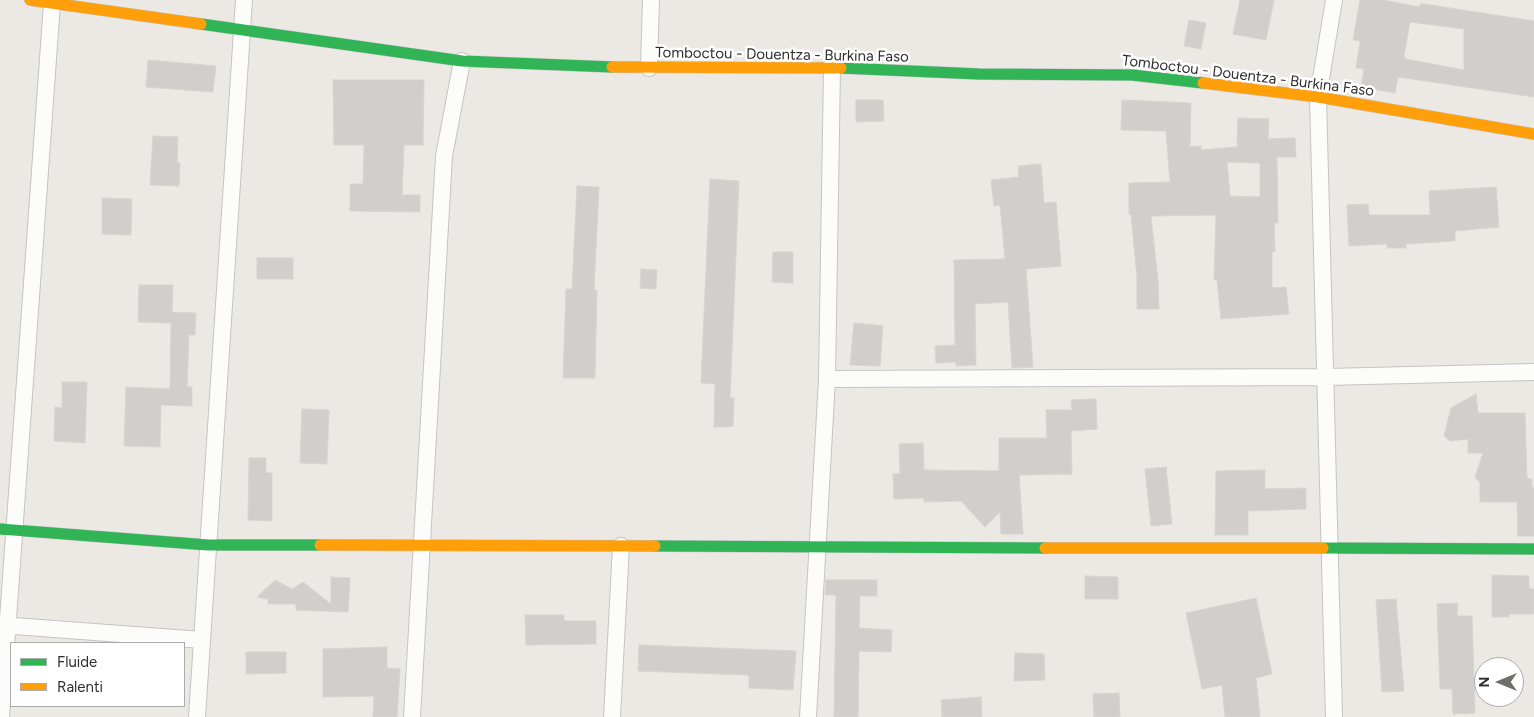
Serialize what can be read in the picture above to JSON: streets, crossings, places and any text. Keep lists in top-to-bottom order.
{
  "streets": {
    "street": ["Tomboctou - Douentza - Burkina Faso"]
  },
  "legend": ["Fluide", "Ralenti"],
  "north": "left"
}
